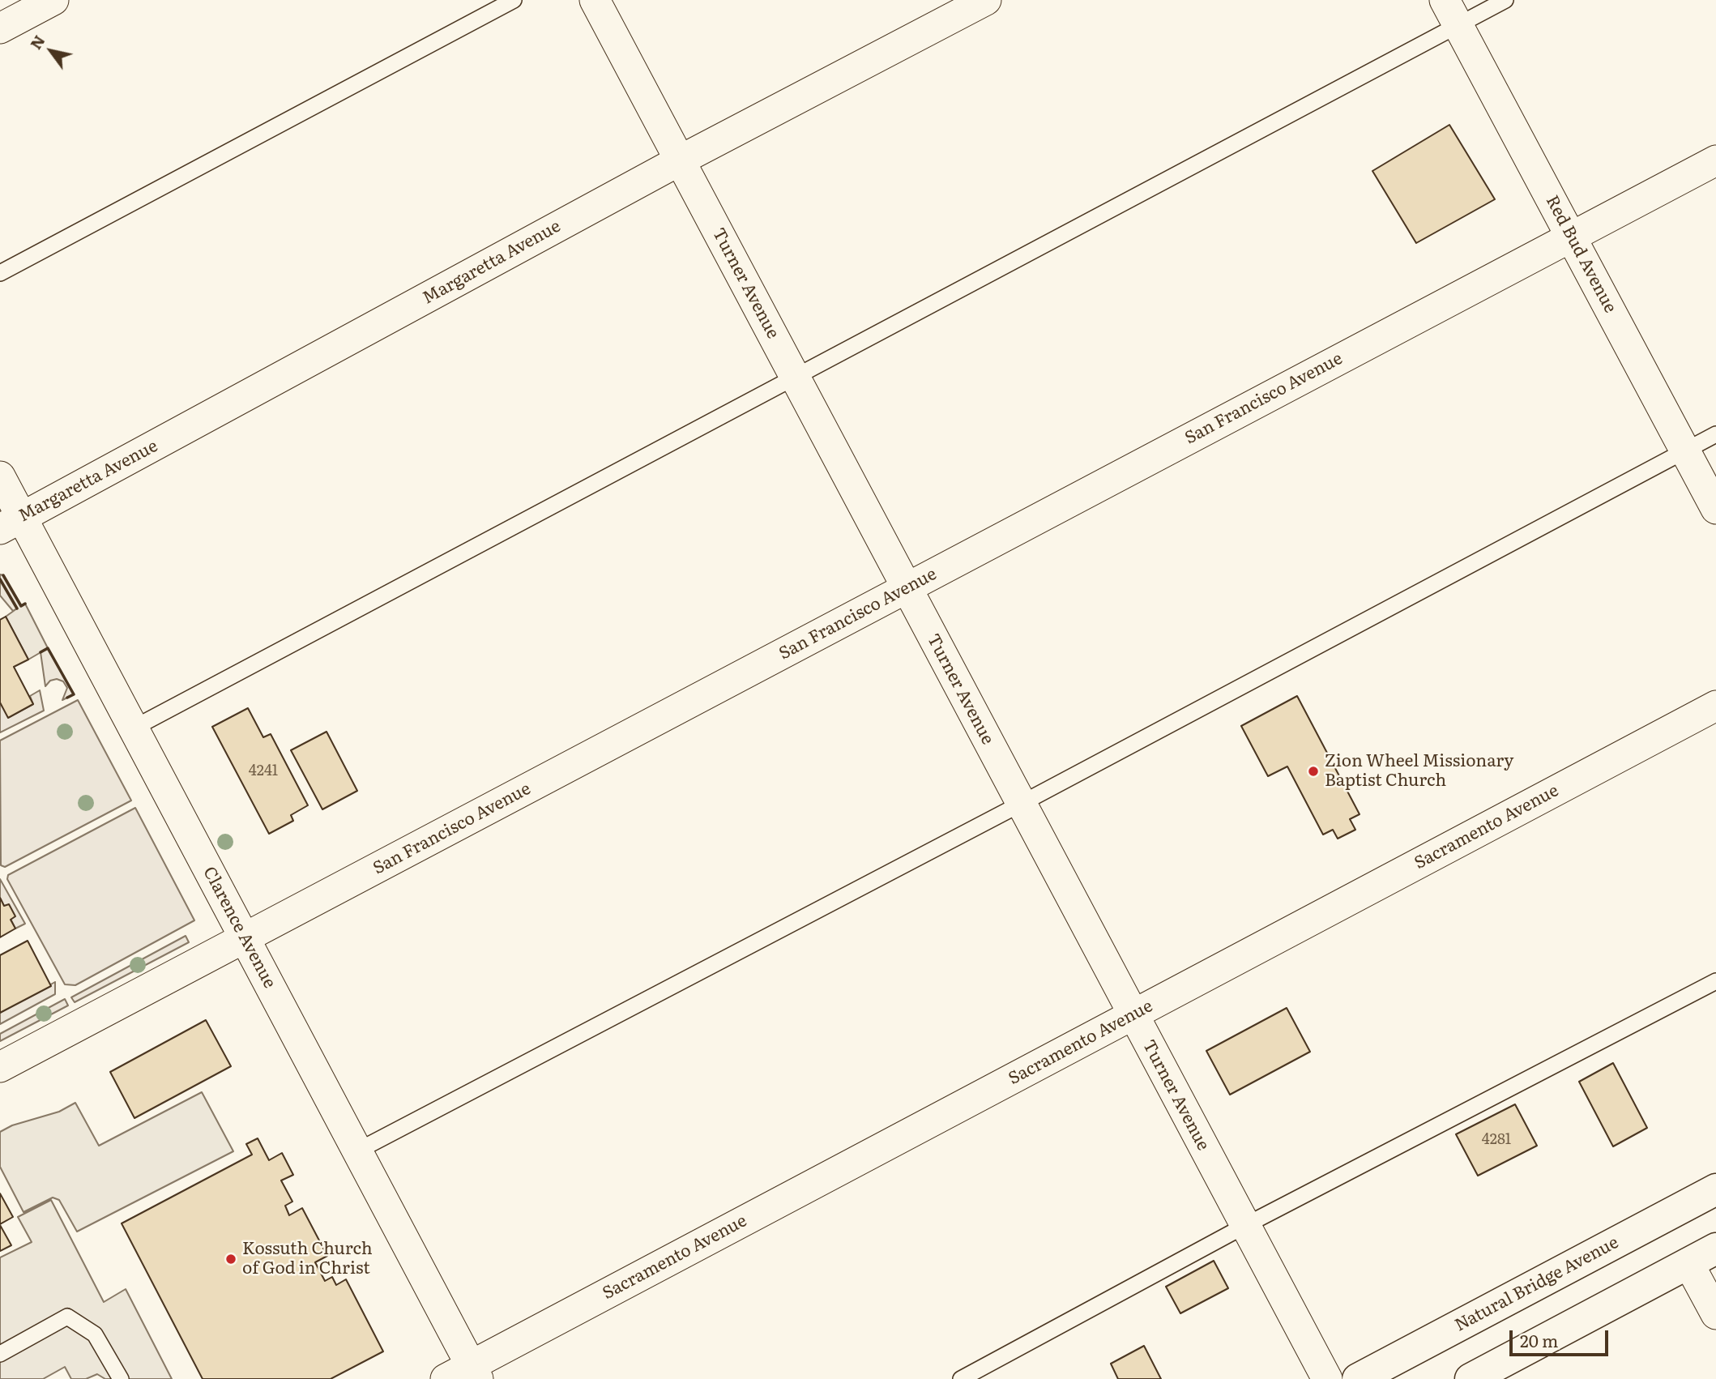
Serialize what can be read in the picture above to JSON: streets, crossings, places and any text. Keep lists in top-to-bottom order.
{
  "streets": {
    "main road": ["Natural Bridge Avenue"],
    "street": [
      "Red Bud Avenue",
      "Margaretta Avenue",
      "Turner Avenue",
      "San Francisco Avenue",
      "Sacramento Avenue",
      "Clarence Avenue"
    ]
  },
  "crossings": [
    ["Red Bud Avenue", "San Francisco Avenue"],
    ["Margaretta Avenue", "Turner Avenue"],
    ["Margaretta Avenue", "Clarence Avenue"],
    ["Turner Avenue", "San Francisco Avenue"],
    ["Turner Avenue", "Sacramento Avenue"],
    ["San Francisco Avenue", "Clarence Avenue"],
    ["Sacramento Avenue", "Clarence Avenue"]
  ],
  "places": ["Zion Wheel Missionary Baptist Church", "Kossuth Church of God in Christ"],
  "house_numbers": ["4241", "4281"],
  "scale_bar": "20 m",
  "north": "top left"
}
